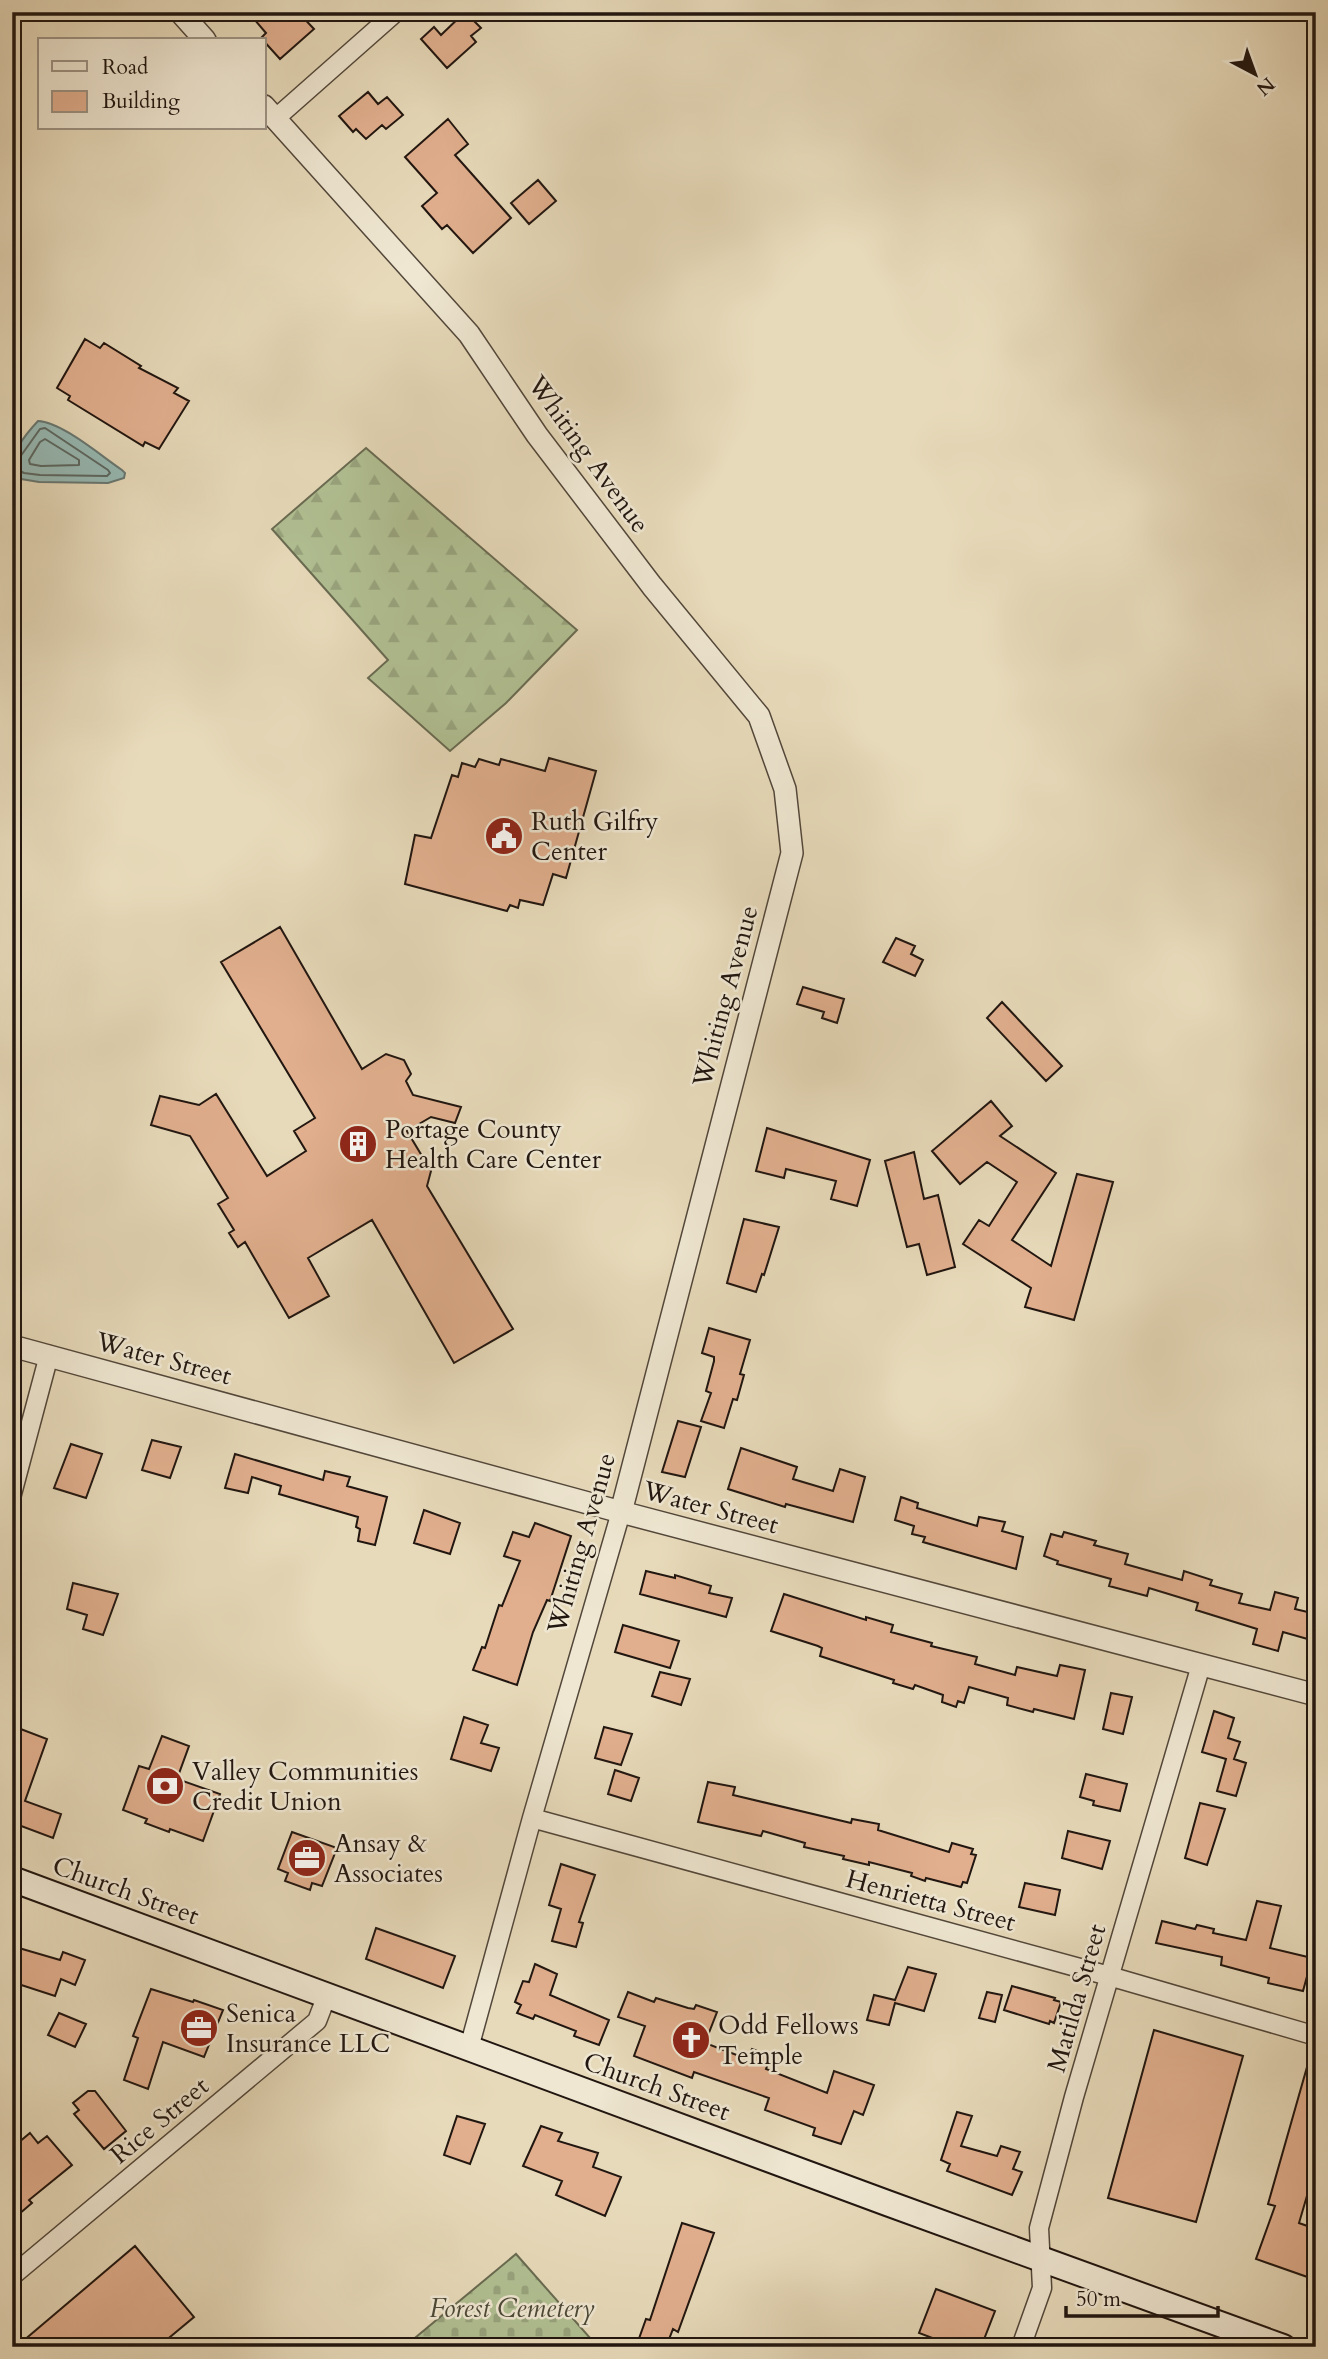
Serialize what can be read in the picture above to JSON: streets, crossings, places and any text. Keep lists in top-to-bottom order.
{
  "streets": {
    "main road": ["Church Street"],
    "street": [
      "Whiting Avenue",
      "Water Street",
      "Henrietta Street",
      "Matilda Street",
      "Rice Street"
    ]
  },
  "crossings": [
    ["Whiting Avenue", "Water Street"],
    ["Whiting Avenue", "Church Street"],
    ["Whiting Avenue", "Henrietta Street"],
    ["Water Street", "Matilda Street"],
    ["Church Street", "Matilda Street"],
    ["Church Street", "Rice Street"],
    ["Henrietta Street", "Matilda Street"]
  ],
  "parks": ["Forest Cemetery"],
  "places": {
    "public building": ["Ruth Gilfry Center"],
    "building": ["Portage County Health Care Center"],
    "bank": ["Valley Communities Credit Union"],
    "office": ["Ansay & Associates", "Senica Insurance LLC"],
    "church": ["Odd Fellows Temple"]
  },
  "legend": ["Road", "Building"],
  "scale_bar": "50 m",
  "north": "bottom right"
}
